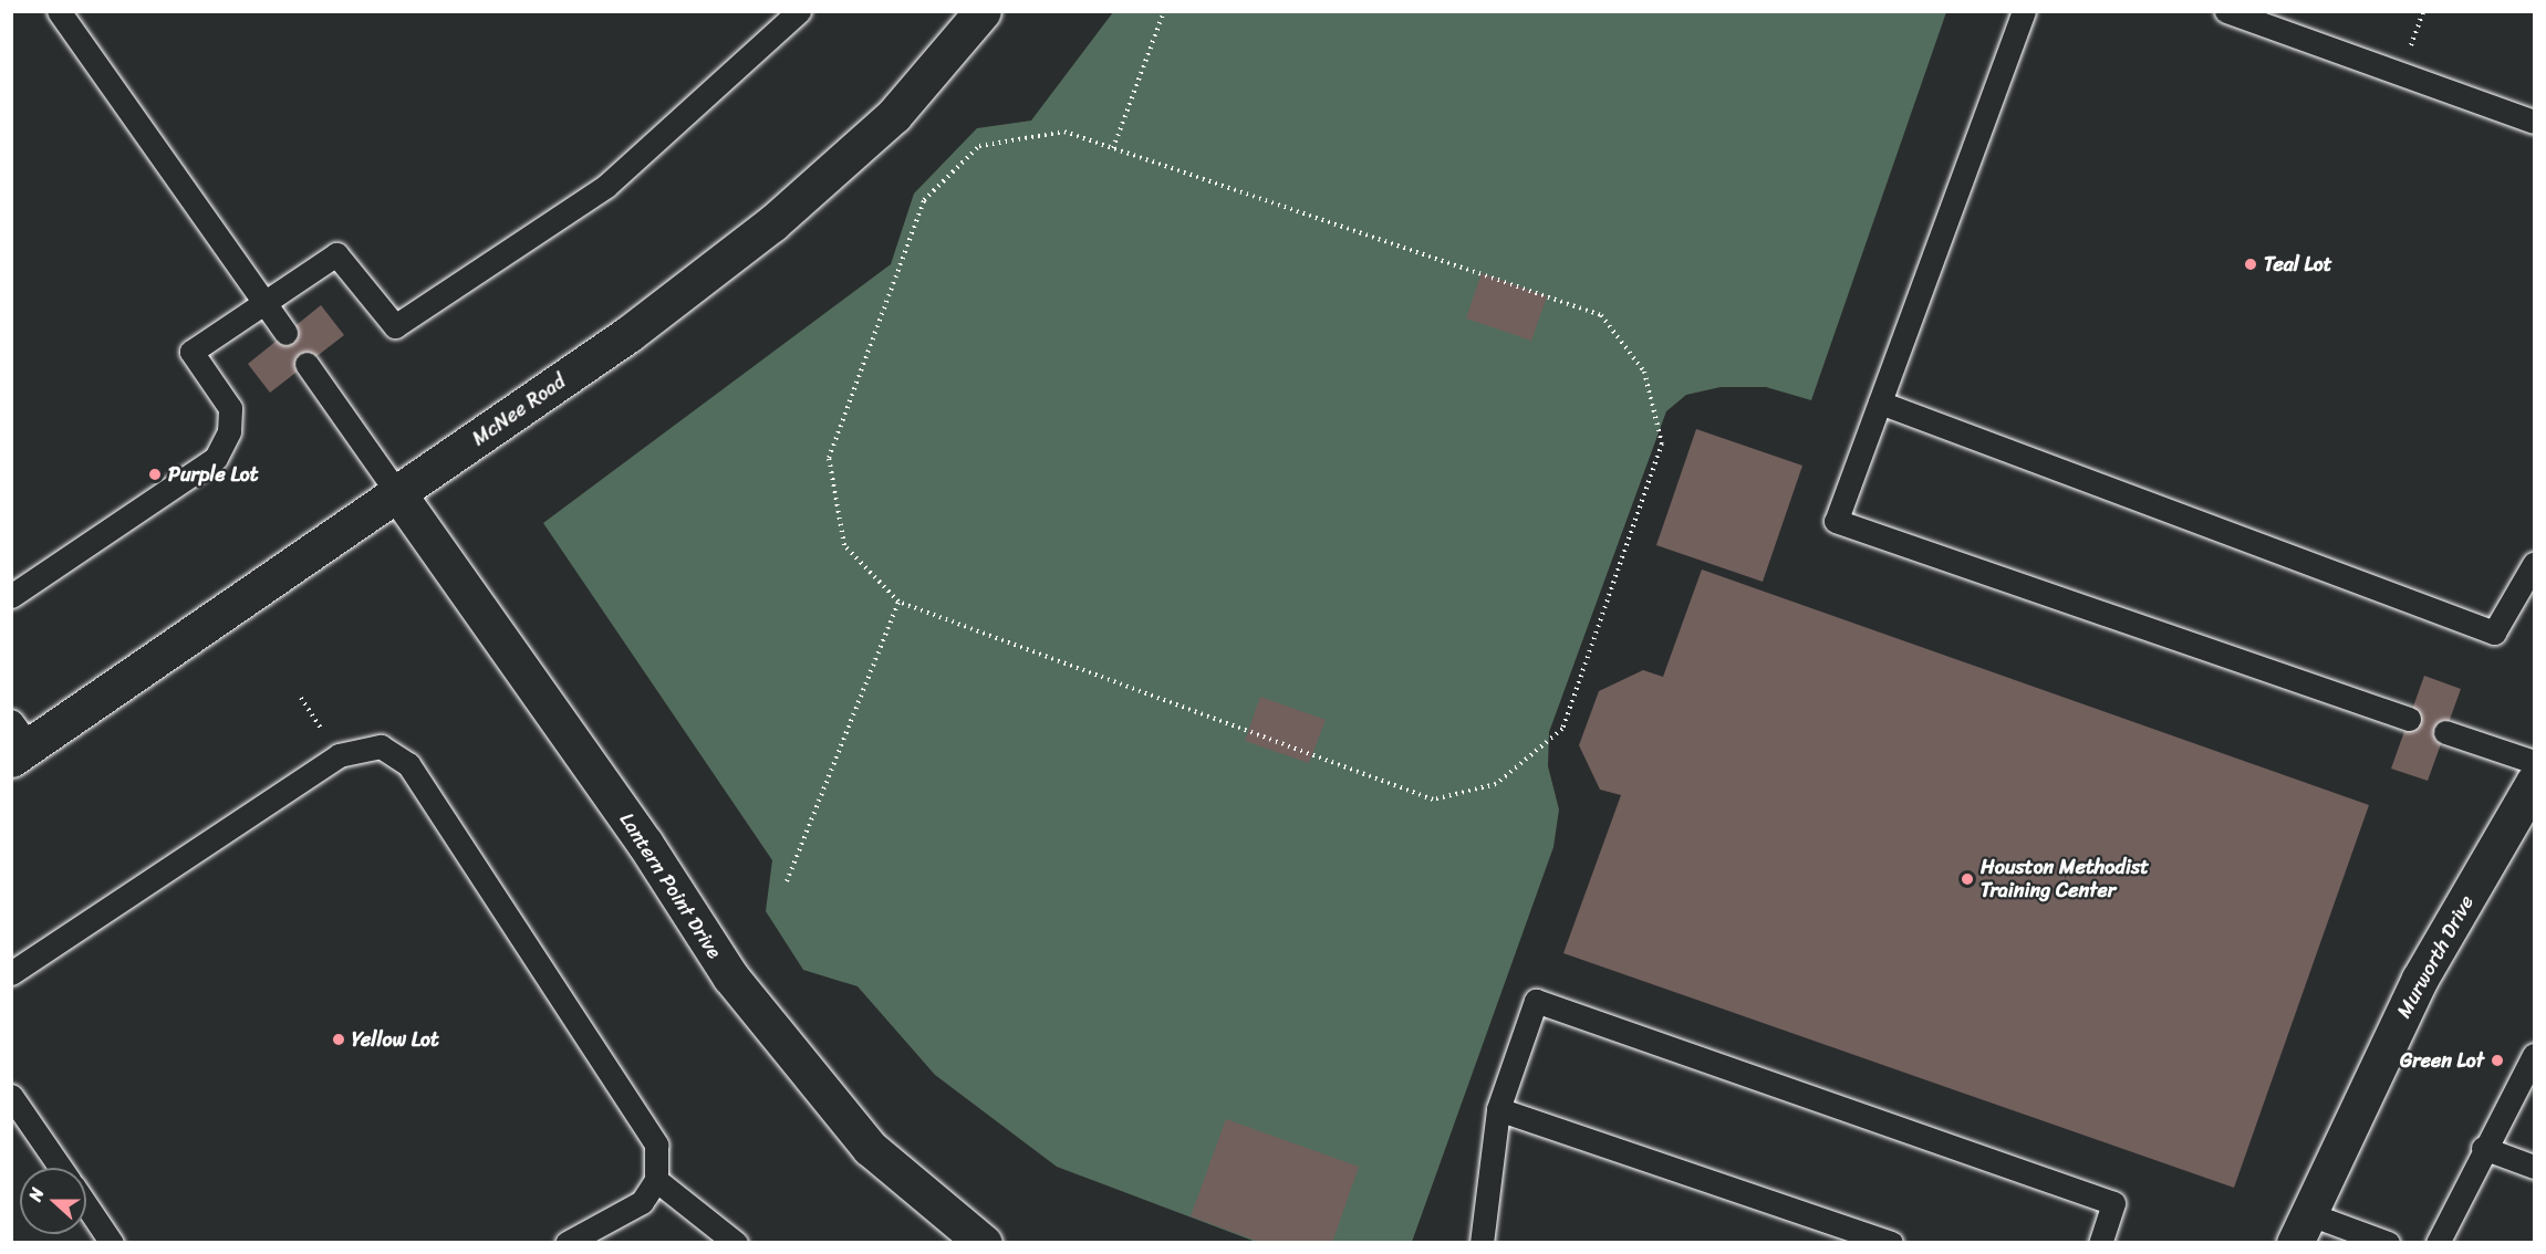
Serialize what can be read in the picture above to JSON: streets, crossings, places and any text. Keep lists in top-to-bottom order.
{
  "streets": {
    "street": ["McNee Road", "Lantern Point Drive", "Murworth Drive"]
  },
  "crossings": [
    ["McNee Road", "Lantern Point Drive"]
  ],
  "places": [
    "Teal Lot",
    "Purple Lot",
    "Houston Methodist Training Center",
    "Yellow Lot",
    "Green Lot"
  ],
  "north": "left"
}
